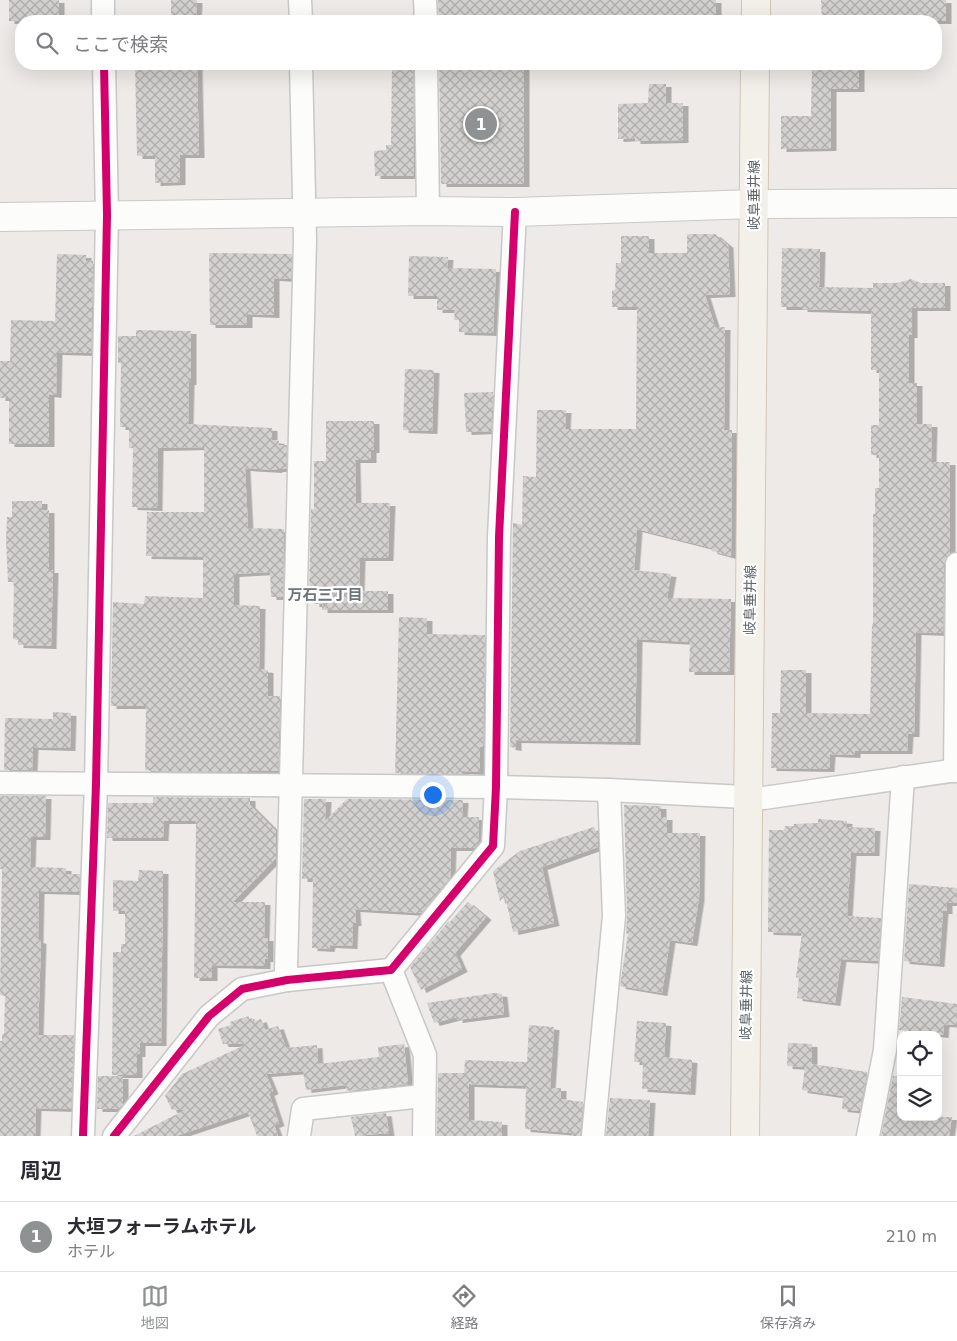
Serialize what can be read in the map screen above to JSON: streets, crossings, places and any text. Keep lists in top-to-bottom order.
{
  "streets": {
    "main road": ["岐阜垂井線"]
  },
  "districts": ["万石三丁目"],
  "page": {
    "search": "ここで検索",
    "pins": "1",
    "heading": "周辺",
    "list": [
      {
        "mark": "1",
        "name": "大垣フォーラムホテル",
        "note": "ホテル",
        "value": "210 m"
      }
    ],
    "nav": ["地図", "経路", "保存済み"]
  }
}
